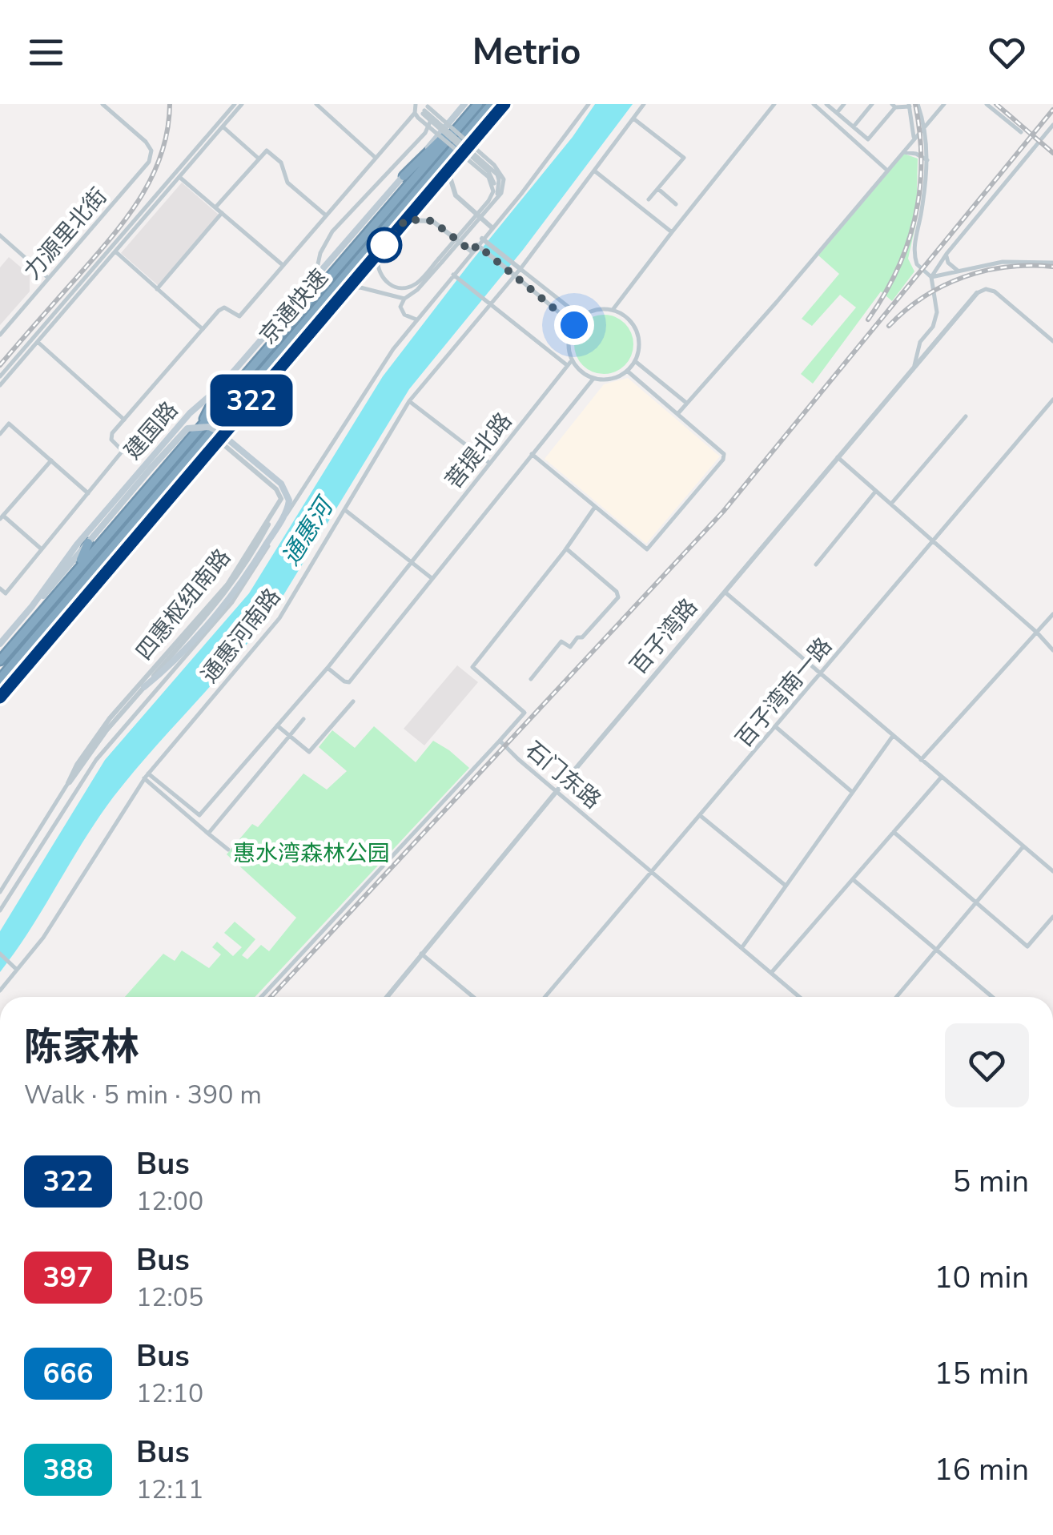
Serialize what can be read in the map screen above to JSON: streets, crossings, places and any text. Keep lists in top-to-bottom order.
{
  "streets": {
    "highway": ["京通快速"],
    "main road": ["建国路"],
    "street": [
      "力源里北街",
      "菩提北路",
      "四惠枢纽南路",
      "通惠河南路",
      "百子湾路",
      "百子湾南一路",
      "石门东路"
    ]
  },
  "crossings": [
    ["菩提北路", "通惠河南路"],
    ["百子湾路", "石门东路"],
    ["百子湾南一路", "石门东路"]
  ],
  "water": ["通惠河"],
  "parks": ["惠水湾森林公园"],
  "lines": ["bus line 322"],
  "page": {
    "header": "Metrio",
    "on_map": "322",
    "heading": ["陈家林", "Walk · 5 min · 390 m"],
    "list": [
      {
        "mark": "322",
        "name": "Bus",
        "note": "12:00",
        "value": "5 min"
      },
      {
        "mark": "397",
        "name": "Bus",
        "note": "12:05",
        "value": "10 min"
      },
      {
        "mark": "666",
        "name": "Bus",
        "note": "12:10",
        "value": "15 min"
      },
      {
        "mark": "388",
        "name": "Bus",
        "note": "12:11",
        "value": "16 min"
      }
    ]
  }
}
